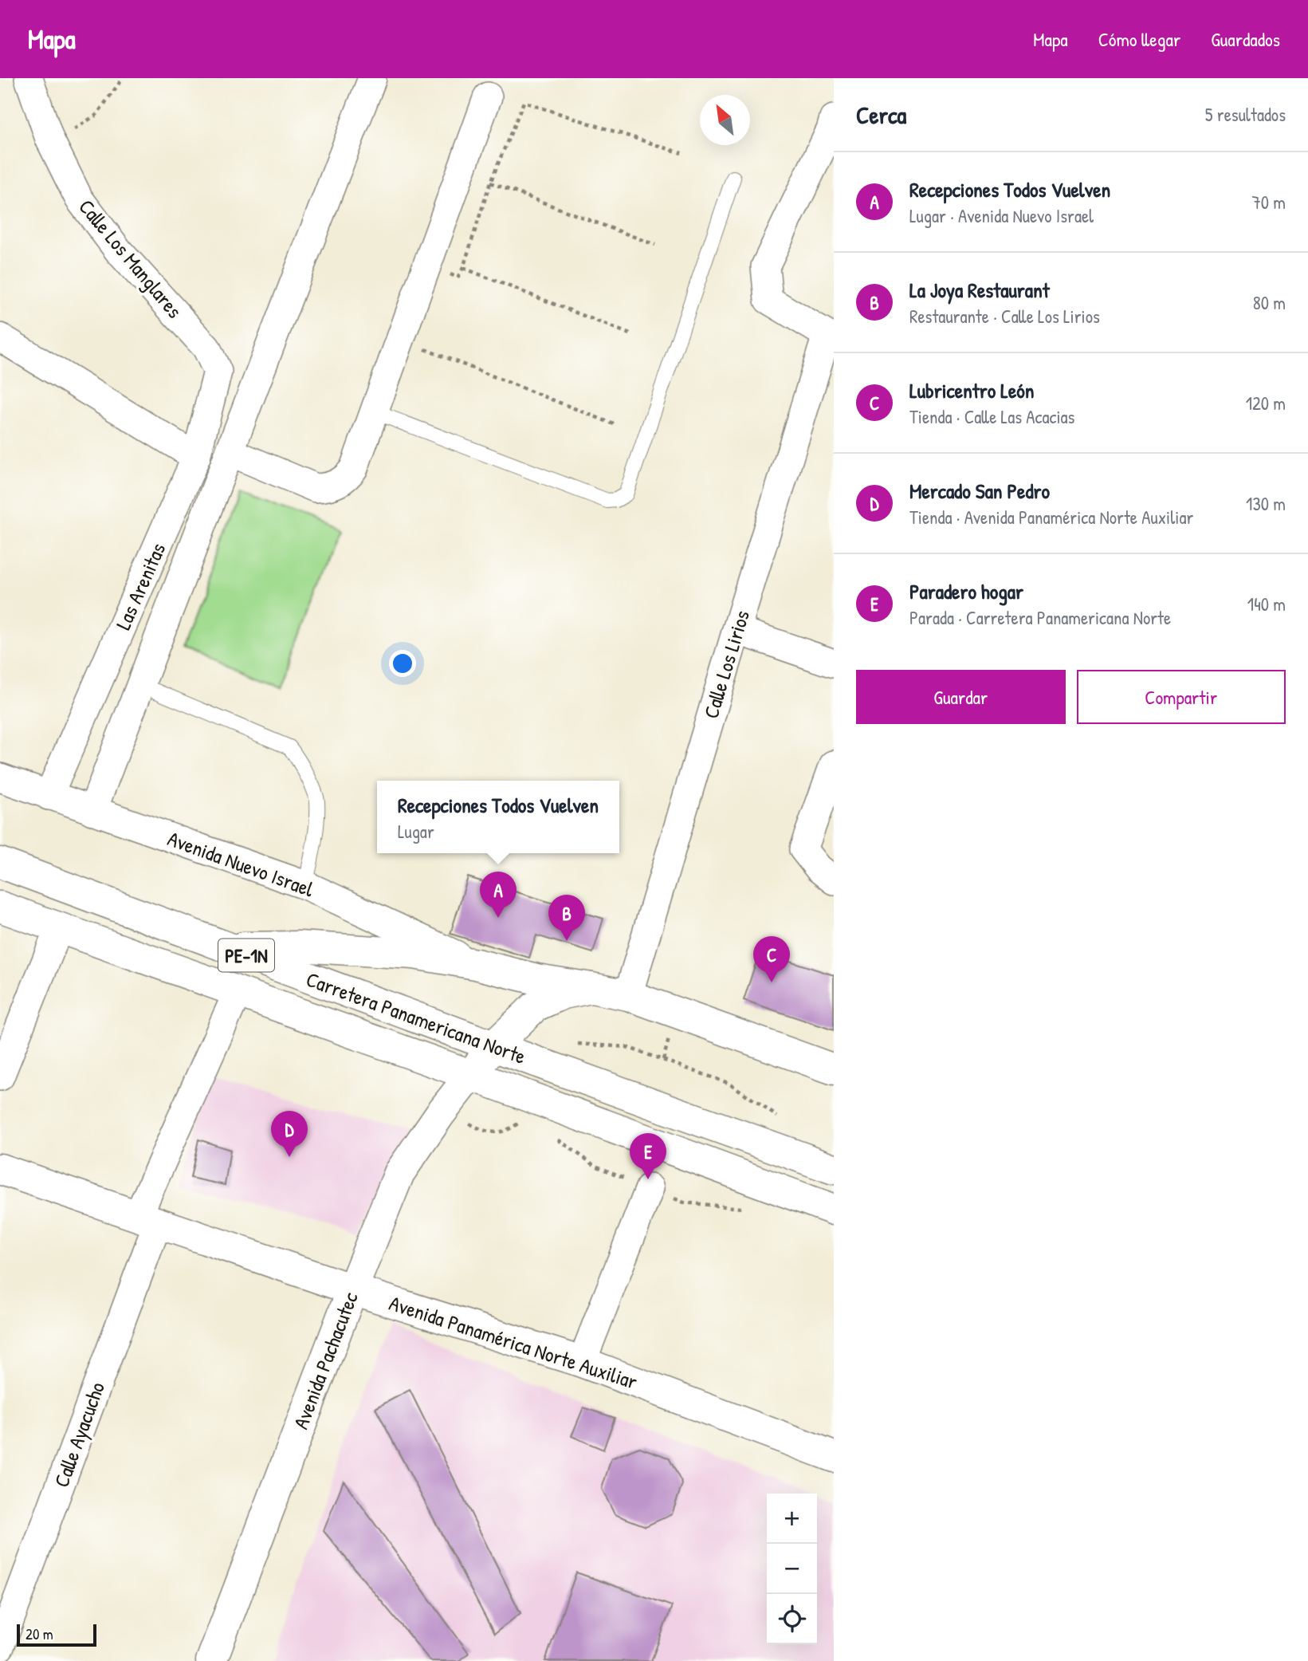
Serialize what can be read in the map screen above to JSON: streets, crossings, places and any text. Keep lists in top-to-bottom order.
{
  "streets": {
    "main road": [
      "PE-1N",
      "Carretera Panamericana Norte",
      "Avenida Panamérica Norte Auxiliar",
      "Avenida Pachacutec"
    ],
    "street": [
      "Calle Los Manglares",
      "Las Arenitas",
      "Calle Los Lirios",
      "Avenida Nuevo Israel",
      "Calle Ayacucho"
    ]
  },
  "crossings": [
    ["Calle Los Manglares", "Las Arenitas"],
    ["Las Arenitas", "Avenida Nuevo Israel"],
    ["Carretera Panamericana Norte", "Avenida Pachacutec"],
    ["Carretera Panamericana Norte", "Calle Ayacucho"],
    ["Avenida Panamérica Norte Auxiliar", "Avenida Pachacutec"],
    ["Avenida Panamérica Norte Auxiliar", "Calle Ayacucho"]
  ],
  "scale_bar": "20 m",
  "north": "top left",
  "page": {
    "header": "Mapa",
    "nav": ["Mapa", "Cómo llegar", "Guardados"],
    "heading": ["Cerca", "5 resultados"],
    "list": [
      {
        "mark": "A",
        "name": "Recepciones Todos Vuelven",
        "note": "Lugar · Avenida Nuevo Israel",
        "value": "70 m"
      },
      {
        "mark": "B",
        "name": "La Joya Restaurant",
        "note": "Restaurante · Calle Los Lirios",
        "value": "80 m"
      },
      {
        "mark": "C",
        "name": "Lubricentro León",
        "note": "Tienda · Calle Las Acacias",
        "value": "120 m"
      },
      {
        "mark": "D",
        "name": "Mercado San Pedro",
        "note": "Tienda · Avenida Panamérica Norte Auxiliar",
        "value": "130 m"
      },
      {
        "mark": "E",
        "name": "Paradero hogar",
        "note": "Parada · Carretera Panamericana Norte",
        "value": "140 m"
      }
    ],
    "buttons": ["Guardar", "Compartir"],
    "popup": ["Recepciones Todos Vuelven", "Lugar"],
    "pins": [
      "A",
      "B",
      "C",
      "D",
      "E"
    ],
    "map_buttons": ["+", "−"],
    "scale": "20 m"
  }
}
